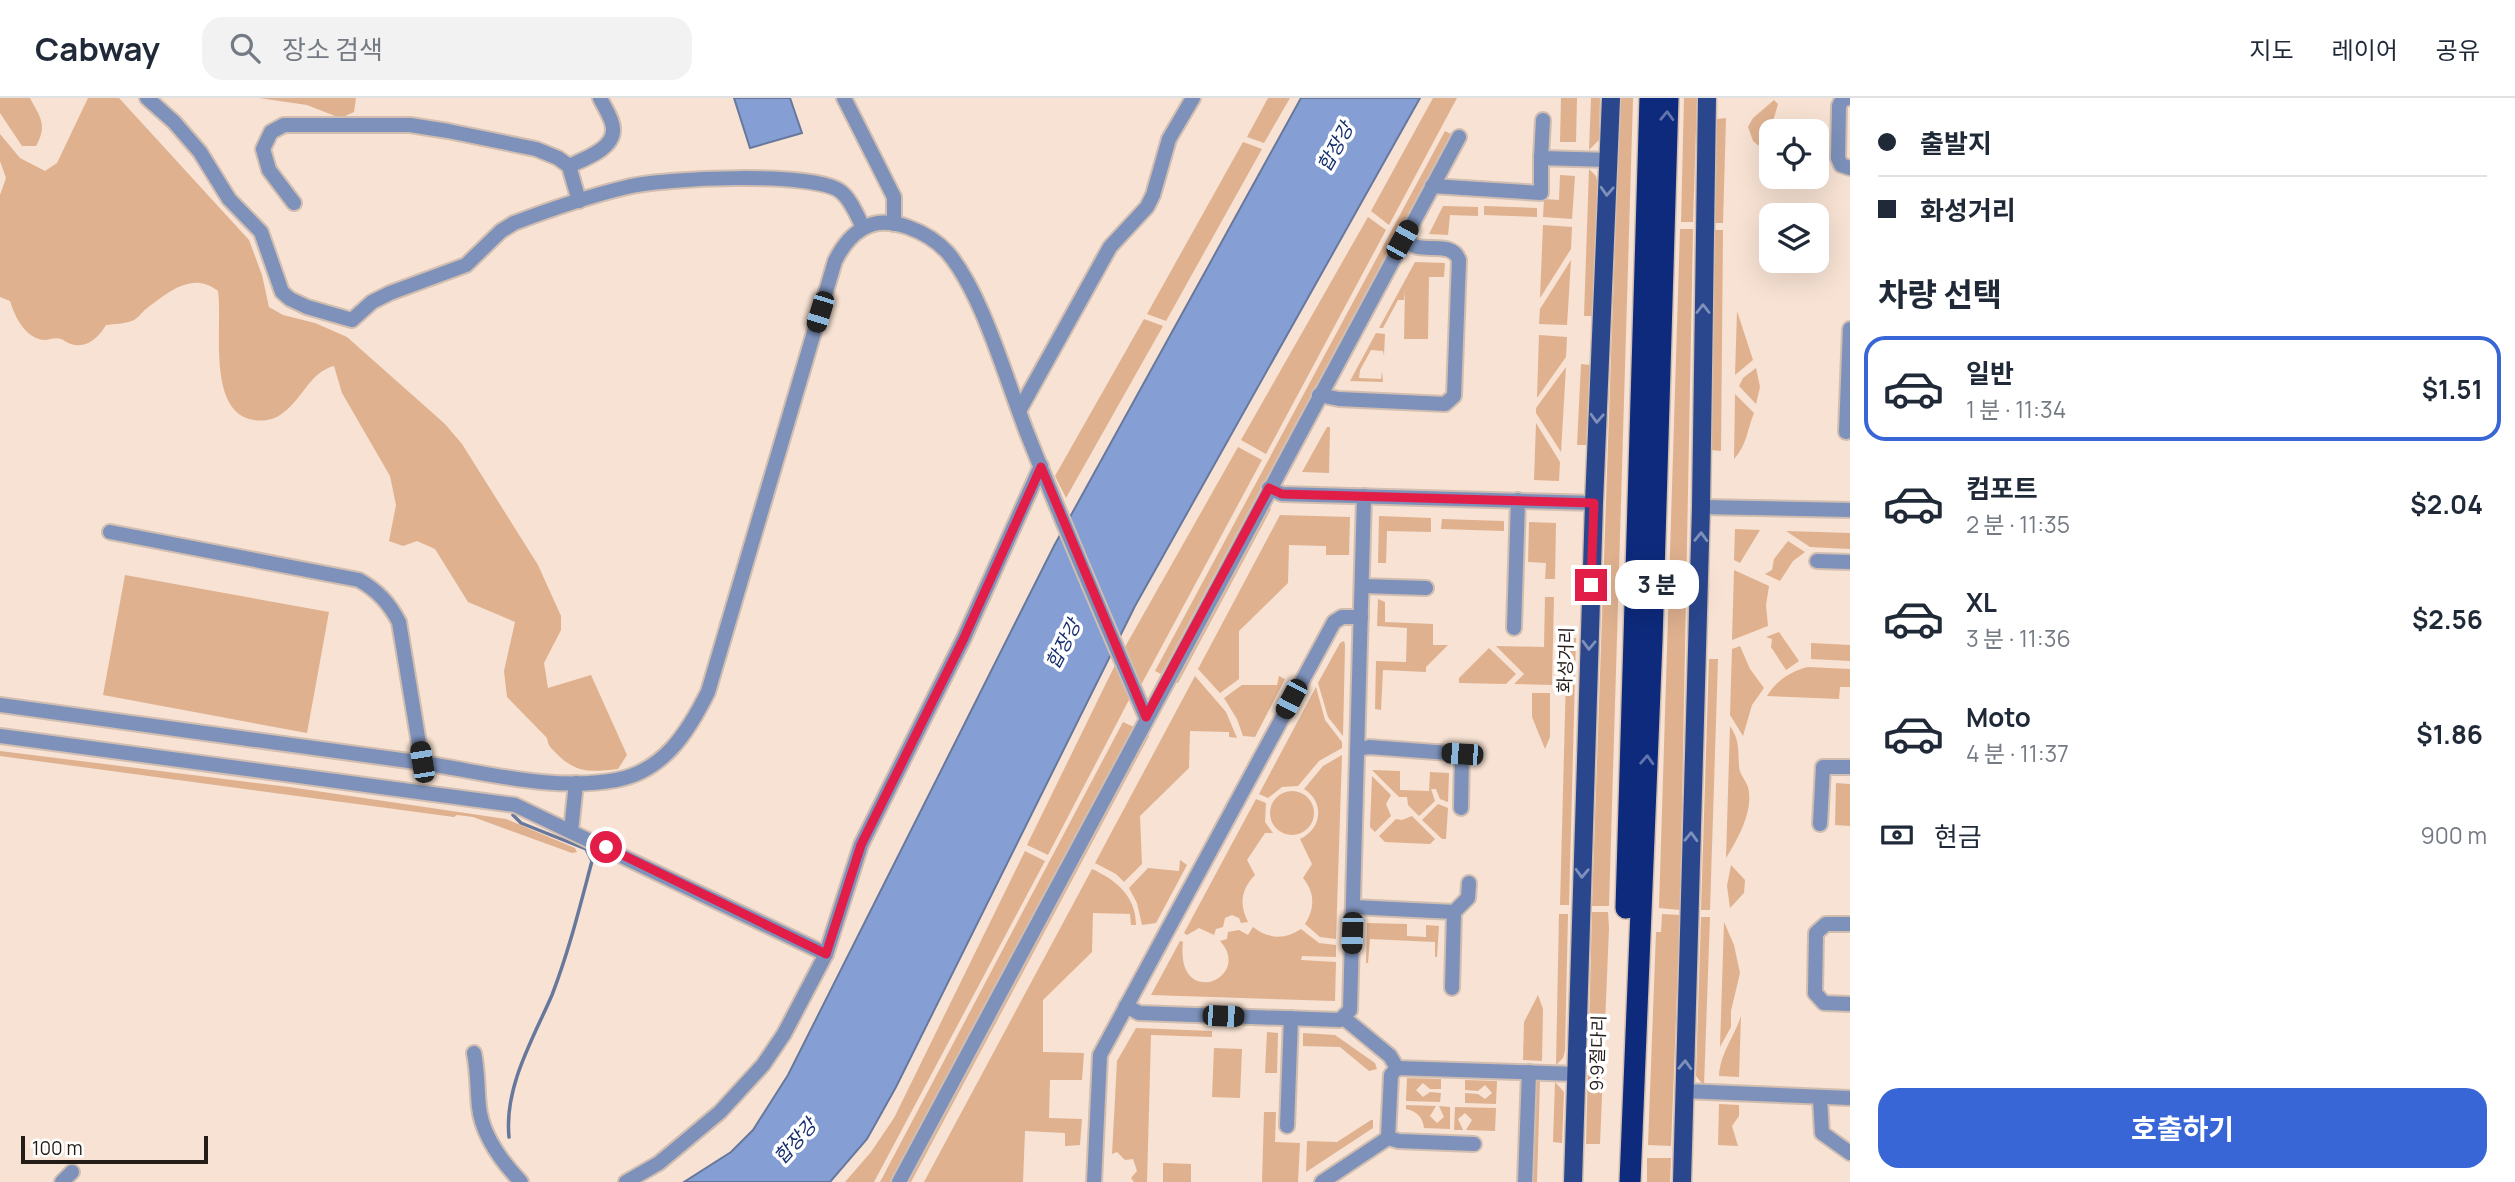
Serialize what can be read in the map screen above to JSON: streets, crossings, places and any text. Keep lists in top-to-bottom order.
{
  "streets": {
    "highway": ["9·9절다리"],
    "main road": ["화성거리"]
  },
  "water": ["합장강"],
  "scale_bar": "100 m",
  "page": {
    "header": "Cabway",
    "search": "장소 검색",
    "nav": ["지도", "레이어", "공유"],
    "banner": ["출발지", "화성거리"],
    "heading": "차량 선택",
    "list": [
      {
        "name": "일반",
        "note": "1 분 · 11:34",
        "value": "$1.51"
      },
      {
        "name": "컴포트",
        "note": "2 분 · 11:35",
        "value": "$2.04"
      },
      {
        "name": "XL",
        "note": "3 분 · 11:36",
        "value": "$2.56"
      },
      {
        "name": "Moto",
        "note": "4 분 · 11:37",
        "value": "$1.86"
      }
    ],
    "bubble": "3 분",
    "pay": ["현금", "900 m"],
    "buttons": "호출하기",
    "scale": "100 m"
  }
}
